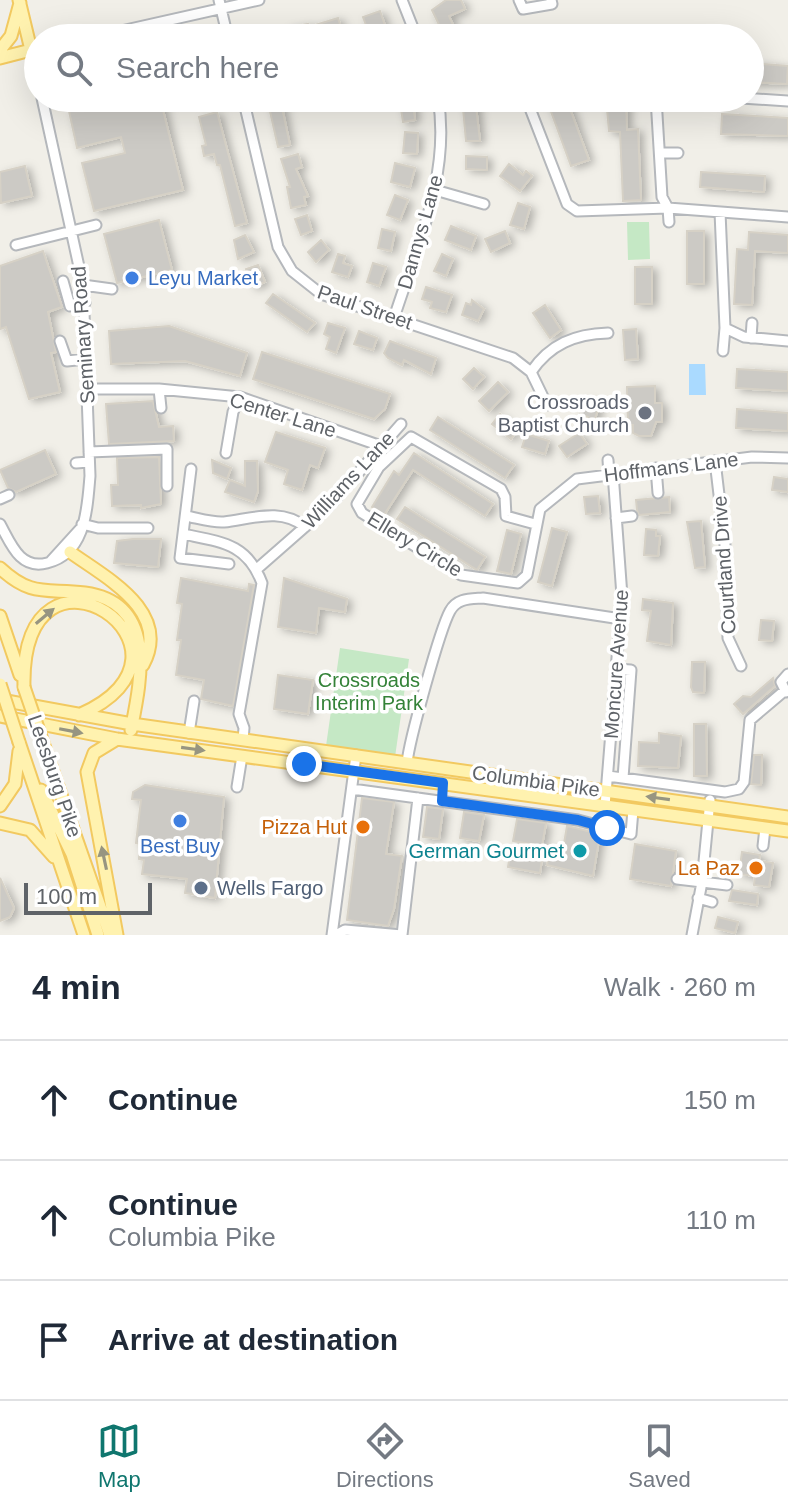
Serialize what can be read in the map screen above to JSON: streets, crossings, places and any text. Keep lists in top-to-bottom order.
{
  "streets": {
    "main road": ["Leesburg Pike", "Columbia Pike"],
    "street": [
      "Dannys Lane",
      "Paul Street",
      "Seminary Road",
      "Center Lane",
      "Hoffmans Lane",
      "Williams Lane",
      "Ellery Circle",
      "Courtland Drive",
      "Moncure Avenue"
    ]
  },
  "crossings": [
    ["Dannys Lane", "Paul Street"],
    ["Seminary Road", "Center Lane"],
    ["Center Lane", "Williams Lane"],
    ["Hoffmans Lane", "Ellery Circle"],
    ["Hoffmans Lane", "Courtland Drive"],
    ["Hoffmans Lane", "Moncure Avenue"],
    ["Moncure Avenue", "Columbia Pike"]
  ],
  "parks": ["Crossroads Interim Park"],
  "places": [
    "Leyu Market",
    "Crossroads Baptist Church",
    "Best Buy",
    "Pizza Hut",
    "German Gourmet",
    "La Paz",
    "Wells Fargo"
  ],
  "scale_bar": "100 m",
  "page": {
    "search": "Search here",
    "scale": "100 m",
    "heading": ["4 min", "Walk · 260 m"],
    "list": [
      ["Continue", "150 m"],
      ["Continue", "Columbia Pike", "110 m"],
      "Arrive at destination"
    ],
    "nav": ["Map", "Directions", "Saved"]
  }
}
